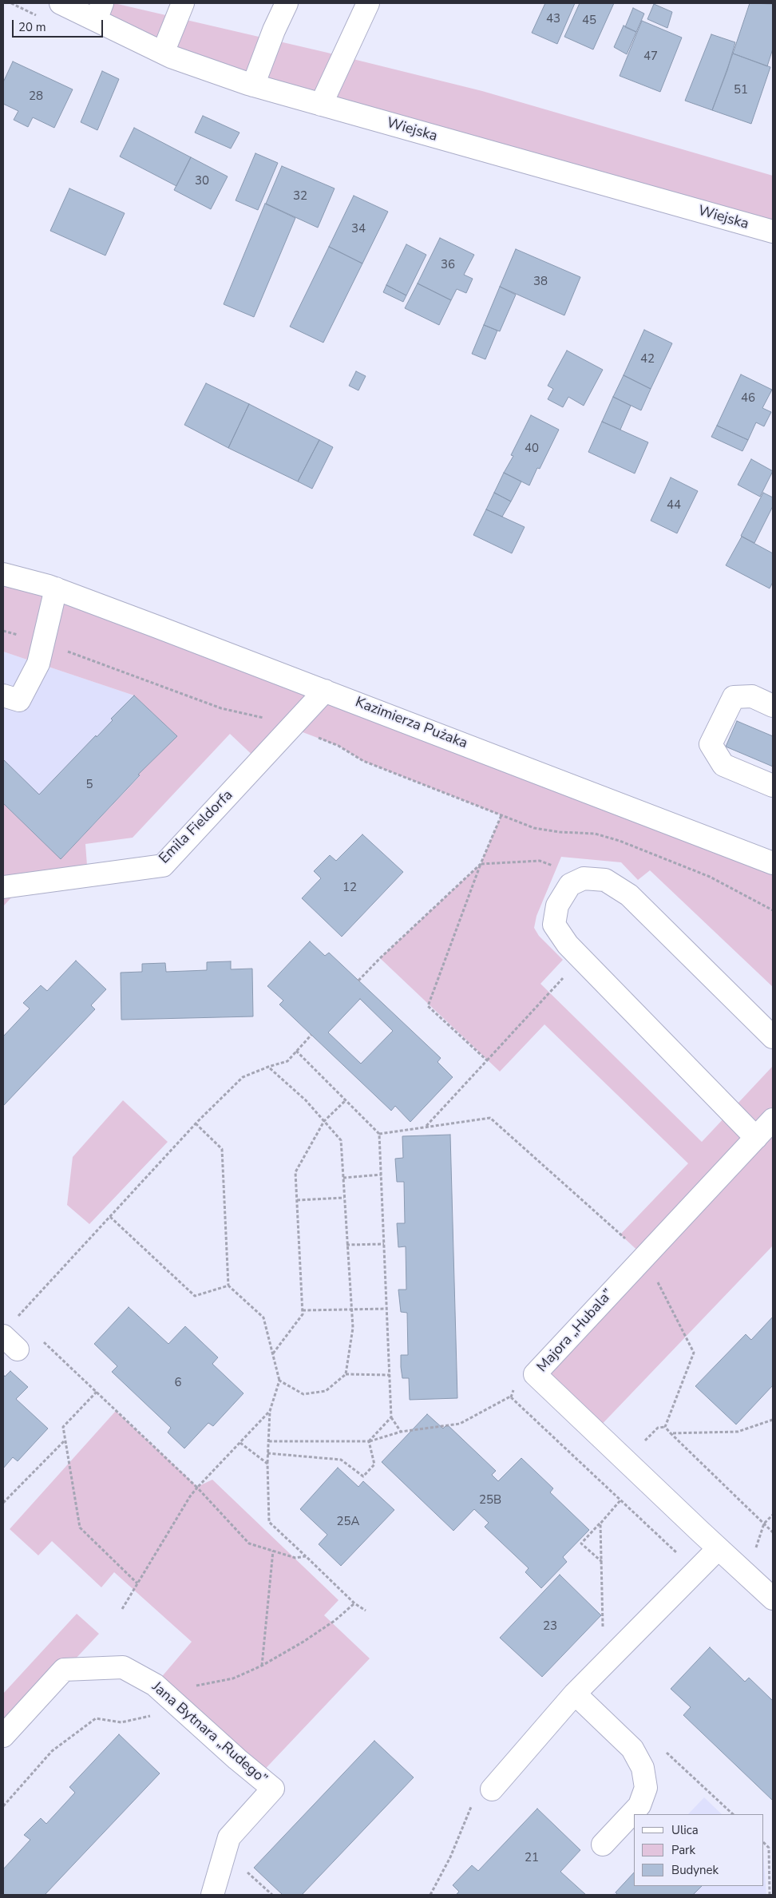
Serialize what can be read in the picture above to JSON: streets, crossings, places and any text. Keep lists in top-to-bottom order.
{
  "streets": {
    "street": [
      "Wiejska",
      "Kazimierza Pużaka",
      "Emila Fieldorfa",
      "Majora „Hubala”",
      "Jana Bytnara „Rudego”"
    ]
  },
  "crossings": [
    ["Kazimierza Pużaka", "Emila Fieldorfa"]
  ],
  "house_numbers": [
    "43",
    "45",
    "47",
    "51",
    "28",
    "30",
    "32",
    "34",
    "36",
    "38",
    "42",
    "46",
    "40",
    "44",
    "5",
    "12",
    "6",
    "25B",
    "25A",
    "23",
    "21"
  ],
  "legend": ["Ulica", "Park", "Budynek"],
  "scale_bar": "20 m"
}
